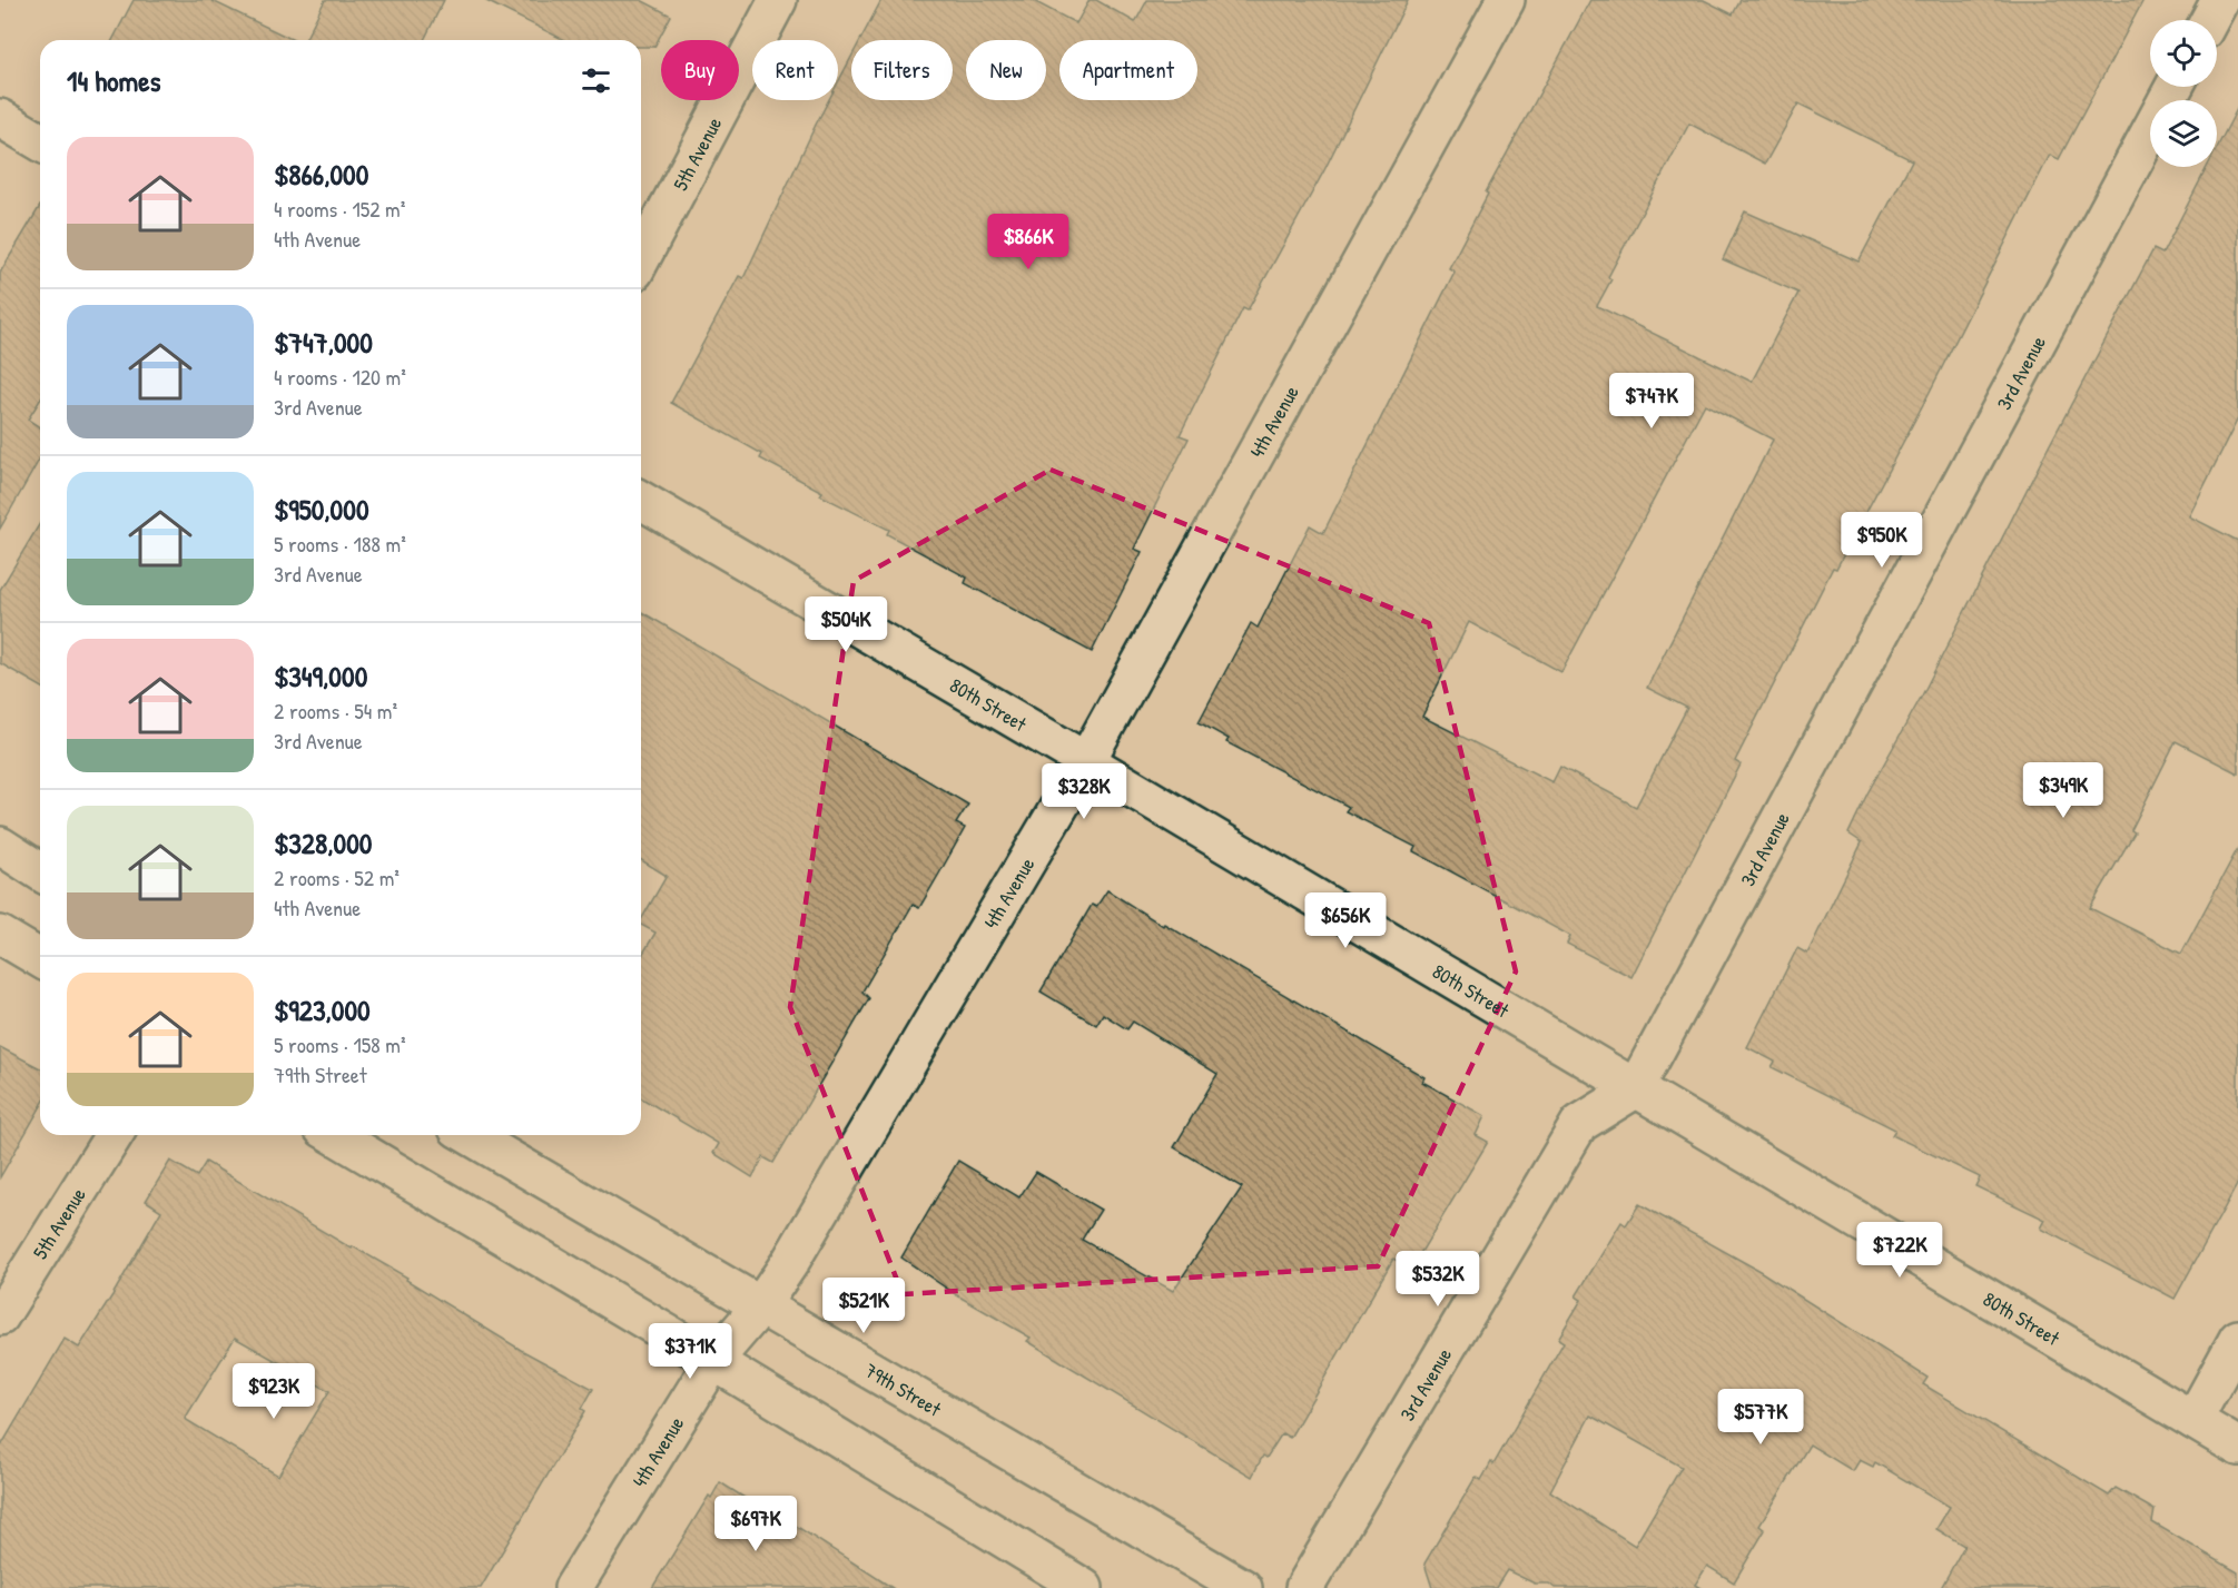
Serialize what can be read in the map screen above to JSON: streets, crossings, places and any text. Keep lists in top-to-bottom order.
{
  "streets": {
    "street": [
      "5th Avenue",
      "3rd Avenue",
      "4th Avenue",
      "80th Street",
      "79th Street"
    ]
  },
  "crossings": [
    ["3rd Avenue", "80th Street"],
    ["4th Avenue", "80th Street"],
    ["4th Avenue", "79th Street"]
  ],
  "page": {
    "chip": [
      "Buy",
      "Rent",
      "Filters",
      "New",
      "Apartment"
    ],
    "heading": "14 homes",
    "list": [
      {
        "name": "$866,000",
        "note": "4 rooms · 152 m² · 4th Avenue"
      },
      {
        "name": "$747,000",
        "note": "4 rooms · 120 m² · 3rd Avenue"
      },
      {
        "name": "$950,000",
        "note": "5 rooms · 188 m² · 3rd Avenue"
      },
      {
        "name": "$349,000",
        "note": "2 rooms · 54 m² · 3rd Avenue"
      },
      {
        "name": "$328,000",
        "note": "2 rooms · 52 m² · 4th Avenue"
      },
      {
        "name": "$923,000",
        "note": "5 rooms · 158 m² · 79th Street"
      }
    ],
    "price": [
      "$866K",
      "$747K",
      "$950K",
      "$504K",
      "$349K",
      "$328K",
      "$656K",
      "$722K",
      "$532K",
      "$521K",
      "$371K",
      "$923K",
      "$577K",
      "$697K"
    ]
  }
}
